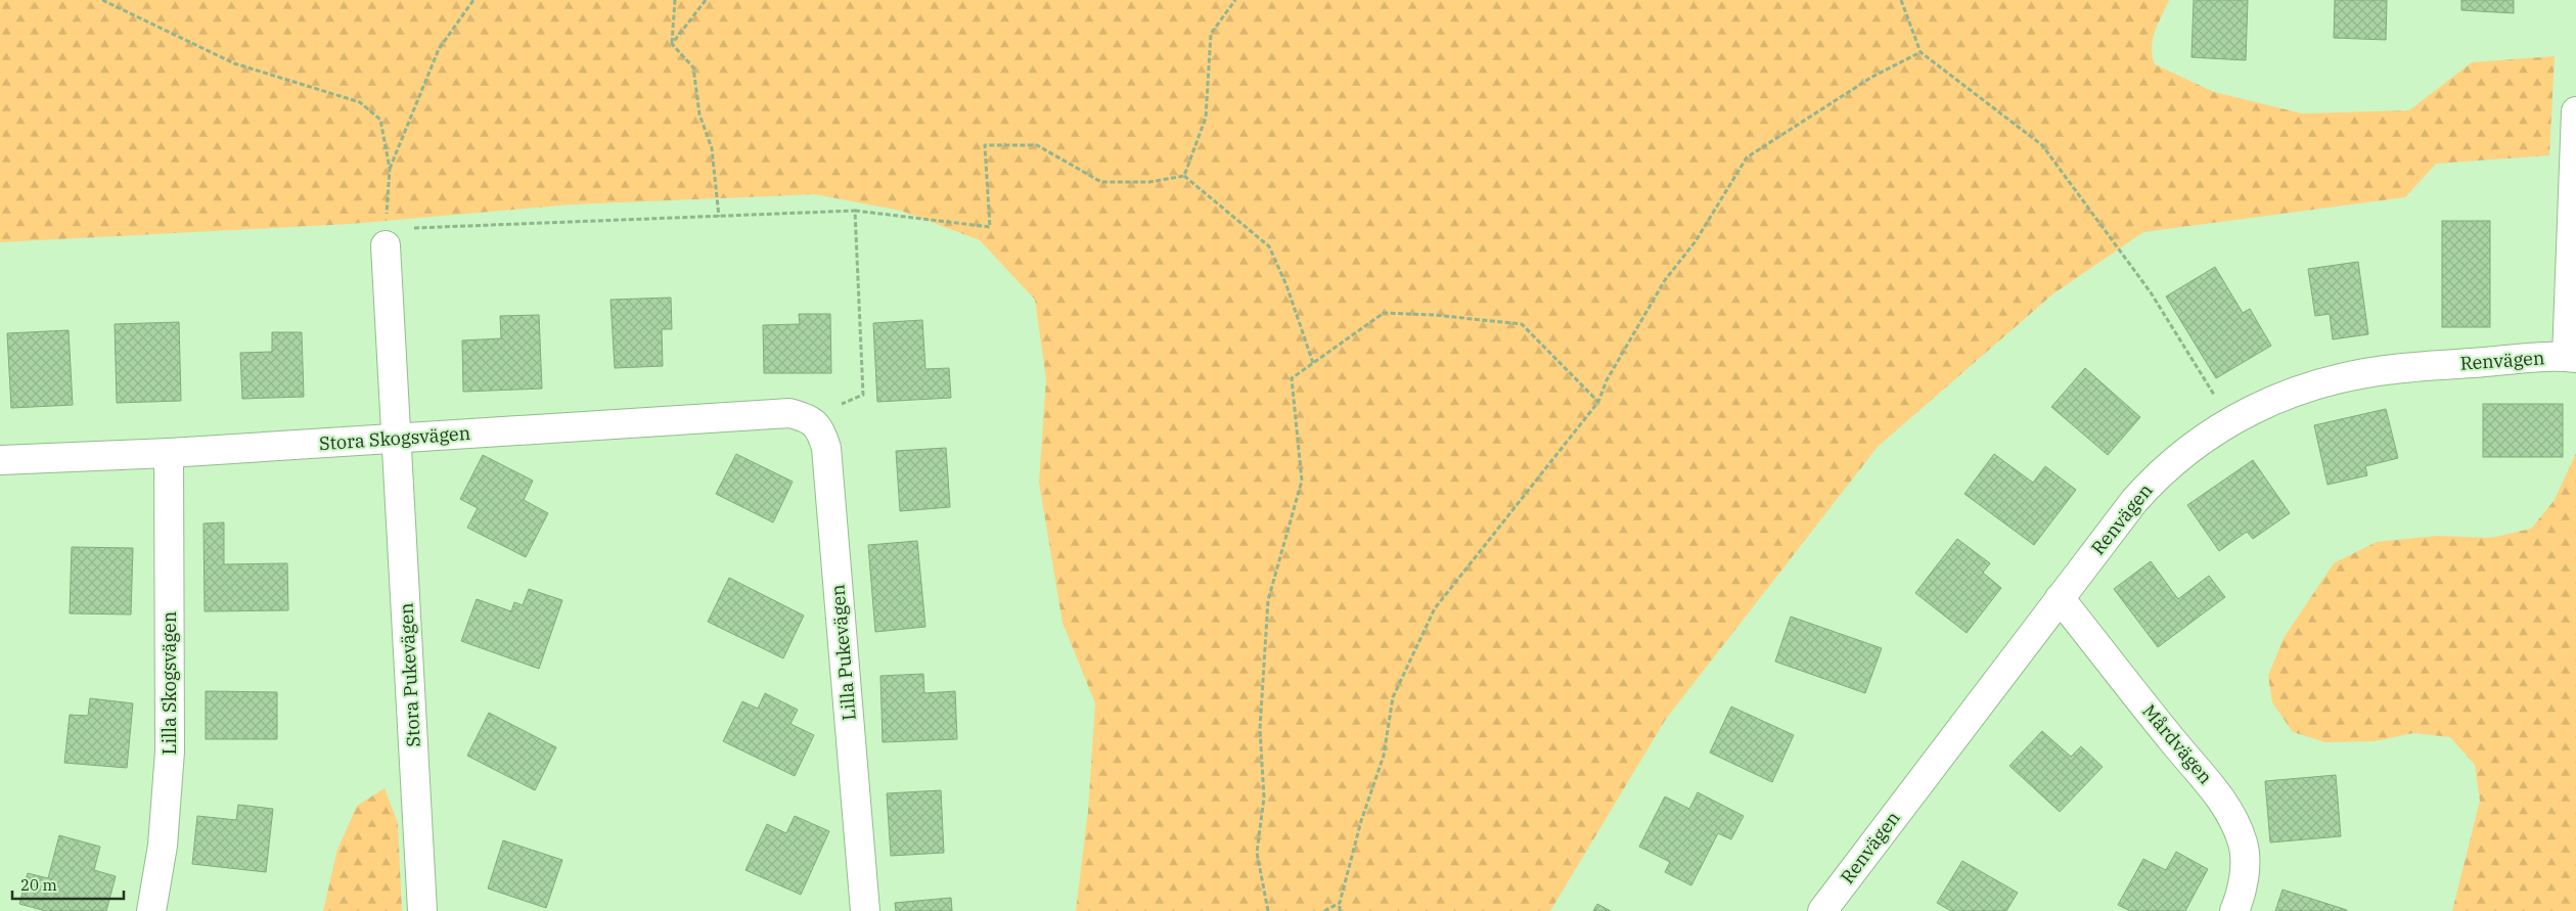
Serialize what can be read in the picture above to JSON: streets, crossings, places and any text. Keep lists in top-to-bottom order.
{
  "streets": {
    "street": [
      "Renvägen",
      "Stora Skogsvägen",
      "Lilla Pukevägen",
      "Stora Pukevägen",
      "Lilla Skogsvägen",
      "Mårdvägen"
    ]
  },
  "crossings": [
    ["Renvägen", "Mårdvägen"],
    ["Stora Skogsvägen", "Lilla Pukevägen"],
    ["Stora Skogsvägen", "Stora Pukevägen"],
    ["Stora Skogsvägen", "Lilla Skogsvägen"]
  ],
  "scale_bar": "20 m"
}
